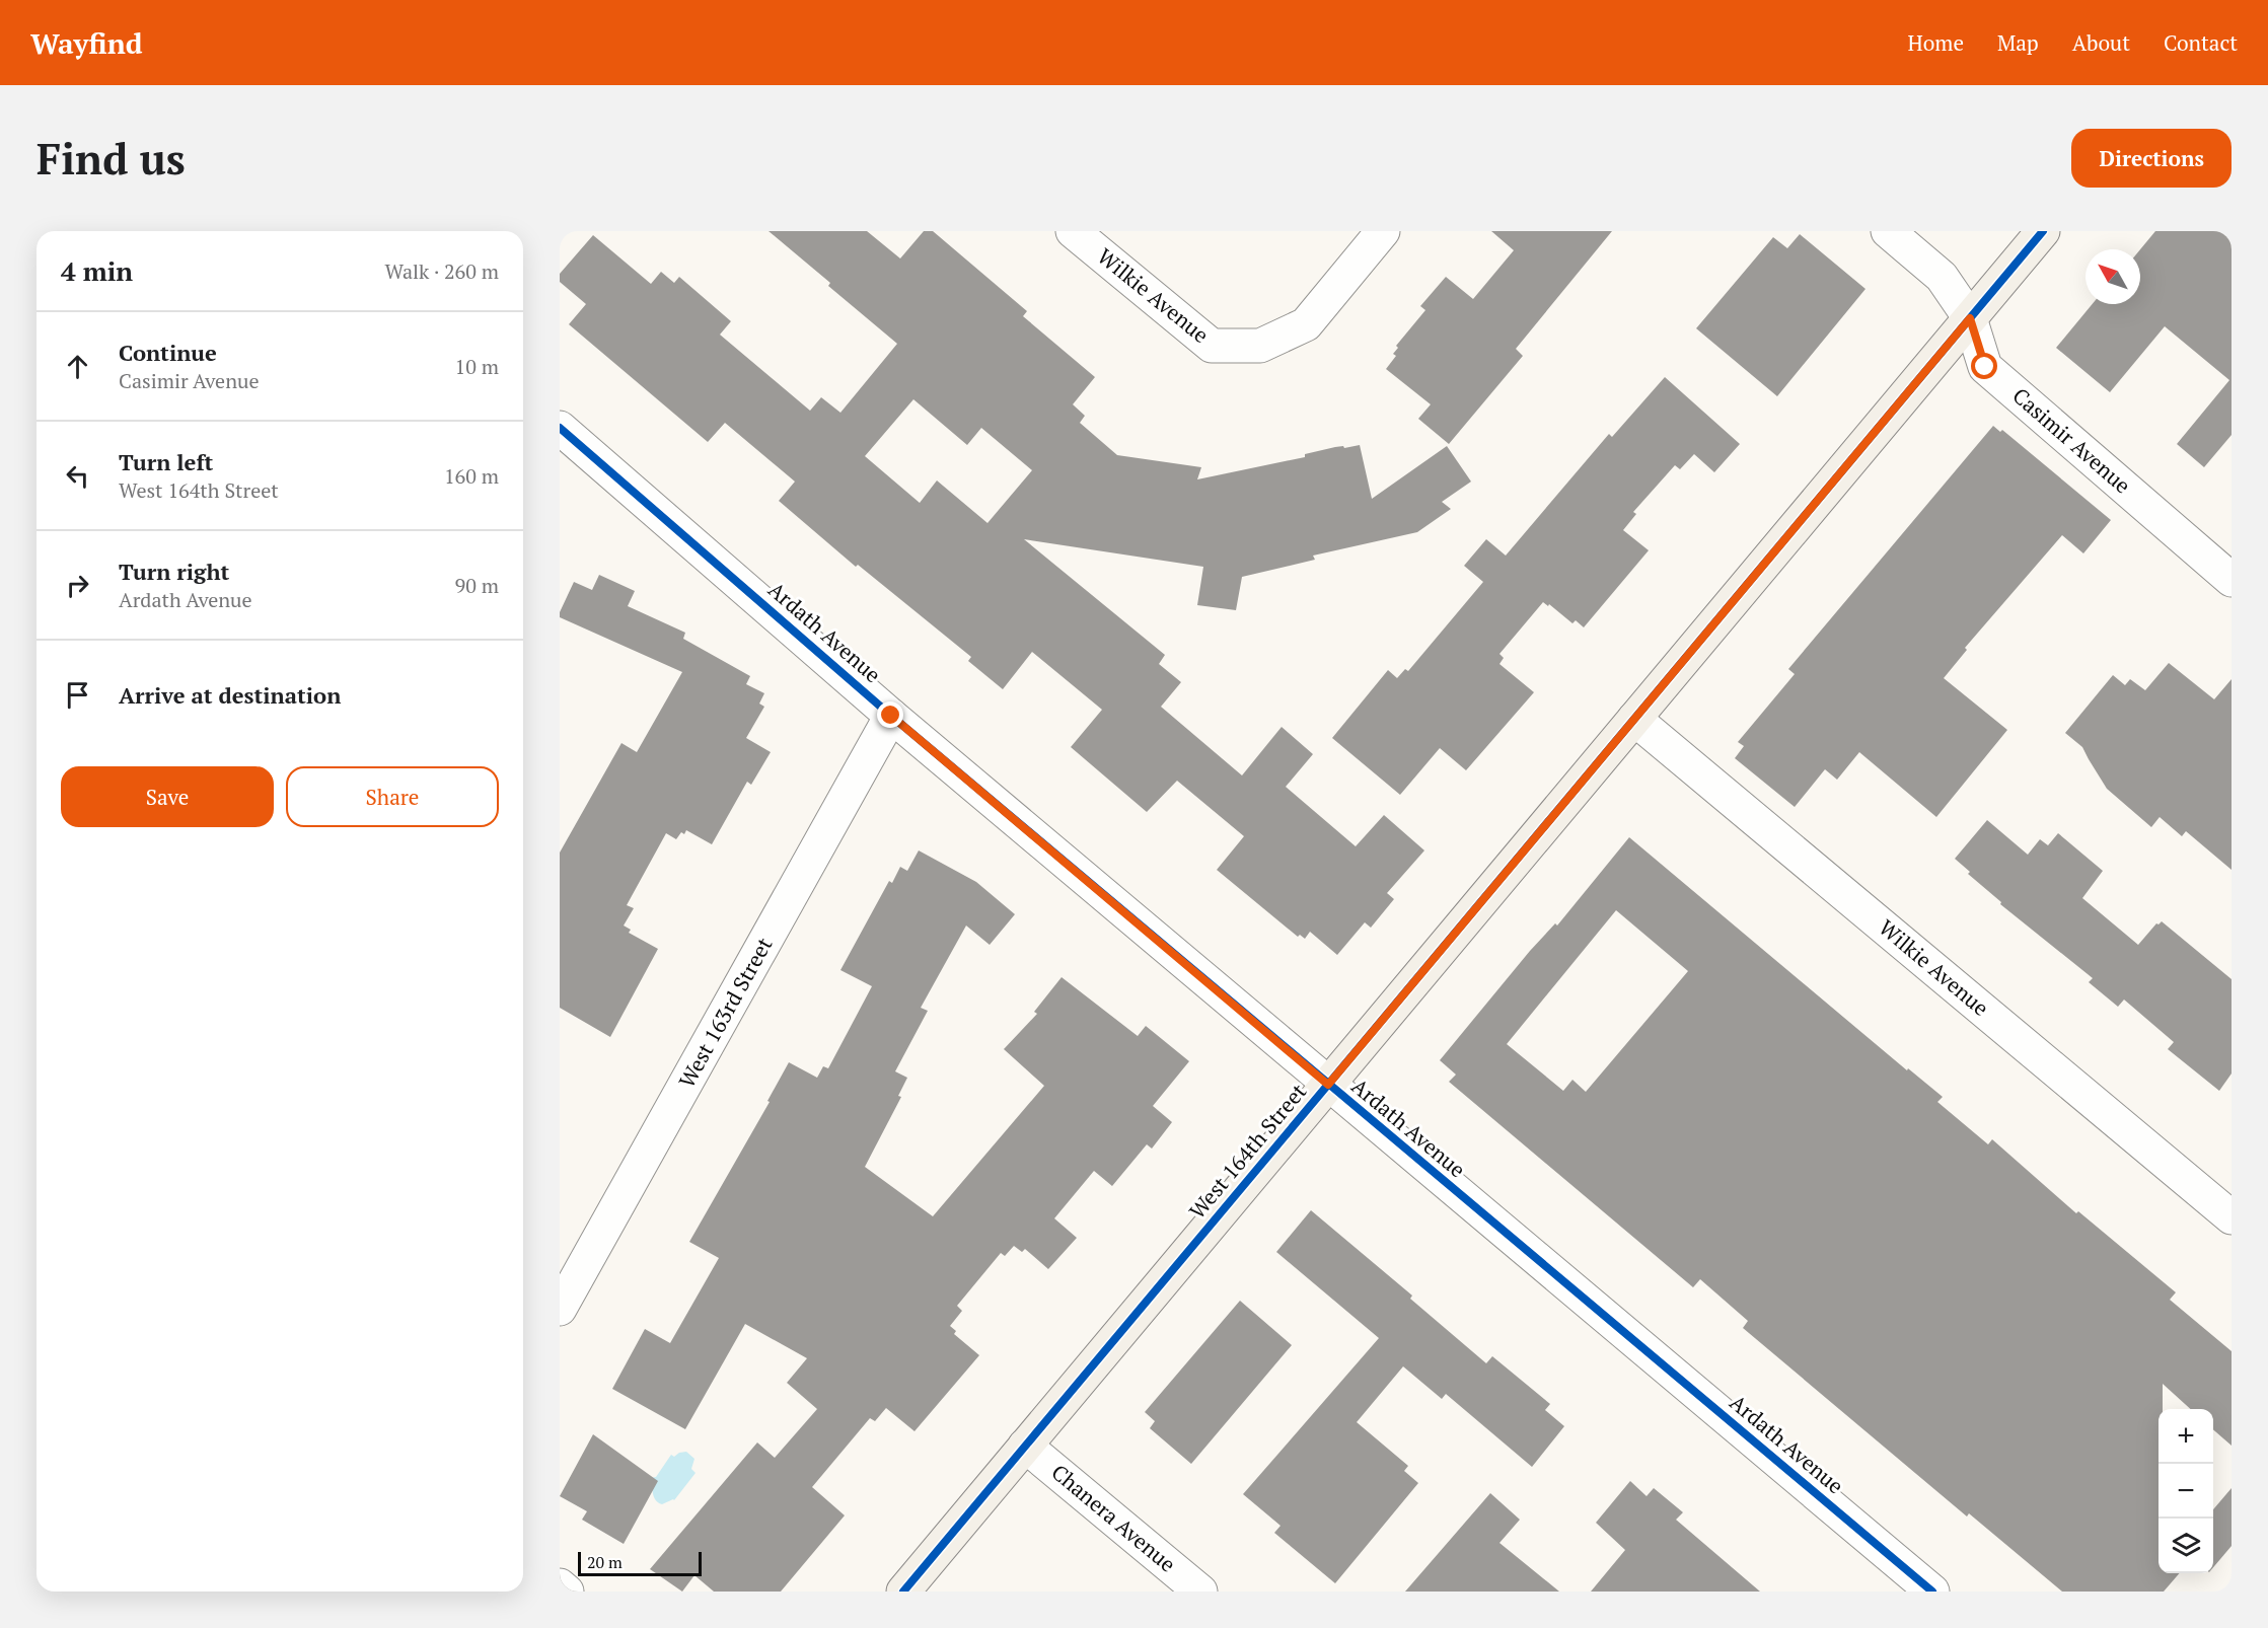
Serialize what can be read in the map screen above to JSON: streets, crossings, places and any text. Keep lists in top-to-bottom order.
{
  "streets": {
    "street": [
      "Wilkie Avenue",
      "Casimir Avenue",
      "Ardath Avenue",
      "West 163rd Street",
      "West 164th Street",
      "Chanera Avenue"
    ]
  },
  "crossings": [
    ["Wilkie Avenue", "West 164th Street"],
    ["Casimir Avenue", "West 164th Street"],
    ["Ardath Avenue", "West 163rd Street"],
    ["Ardath Avenue", "West 164th Street"],
    ["West 164th Street", "Chanera Avenue"]
  ],
  "scale_bar": "20 m",
  "north": "top left",
  "page": {
    "header": "Wayfind",
    "nav": [
      "Home",
      "Map",
      "About",
      "Contact"
    ],
    "buttons": [
      "Directions",
      ["Save", "Share"]
    ],
    "title": "Find us",
    "heading": ["4 min", "Walk · 260 m"],
    "list": [
      ["Continue", "Casimir Avenue", "10 m"],
      ["Turn left", "West 164th Street", "160 m"],
      ["Turn right", "Ardath Avenue", "90 m"],
      "Arrive at destination"
    ],
    "map_buttons": ["+", "−"],
    "scale": "20 m"
  }
}
